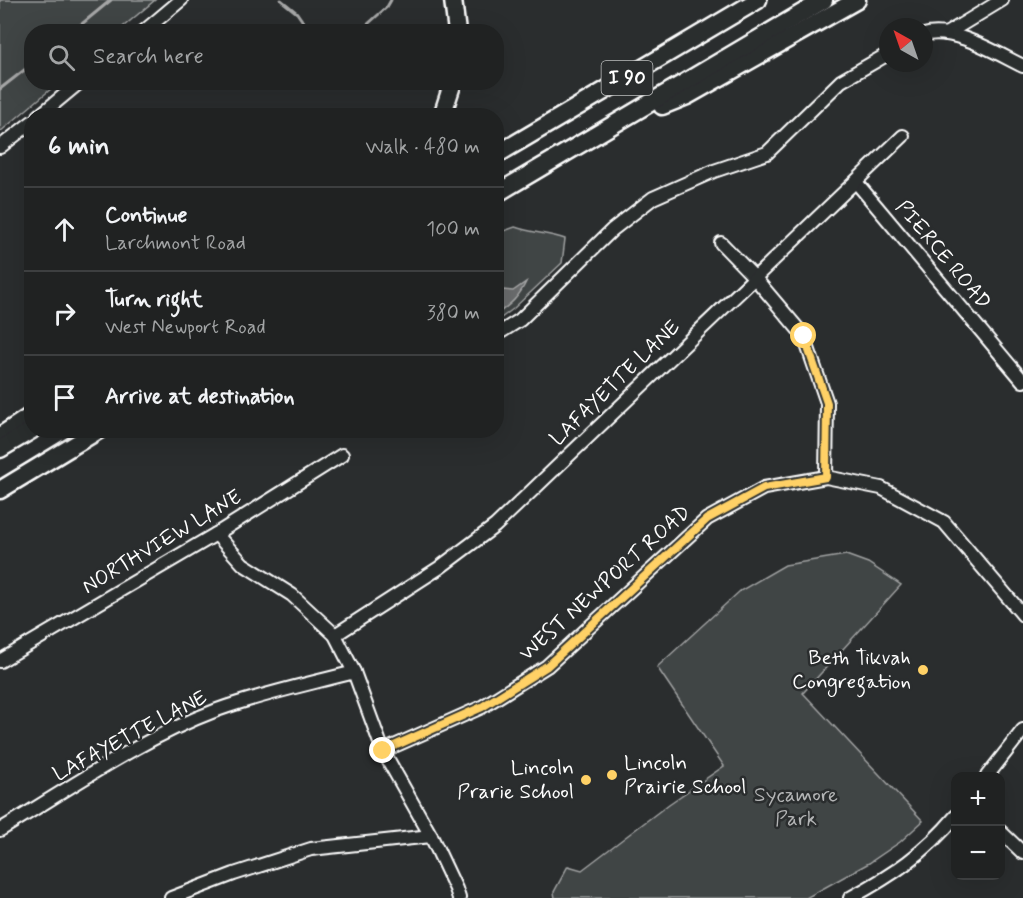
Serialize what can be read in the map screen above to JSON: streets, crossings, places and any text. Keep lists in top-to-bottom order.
{
  "streets": {
    "highway": ["I 90"],
    "street": [
      "PIERCE ROAD",
      "LAFAYETTE LANE",
      "NORTHVIEW LANE",
      "WEST NEWPORT ROAD"
    ]
  },
  "crossings": [
    ["PIERCE ROAD", "LAFAYETTE LANE"]
  ],
  "parks": ["Sycamore Park"],
  "places": ["Beth Tikvah Congregation", "Lincoln Prairie School", "Lincoln Prarie School"],
  "north": "top left",
  "page": {
    "search": "Search here",
    "heading": ["6 min", "Walk · 480 m"],
    "list": [
      ["Continue", "Larchmont Road", "100 m"],
      ["Turn right", "West Newport Road", "380 m"],
      "Arrive at destination"
    ],
    "map_buttons": ["+", "−"]
  }
}
